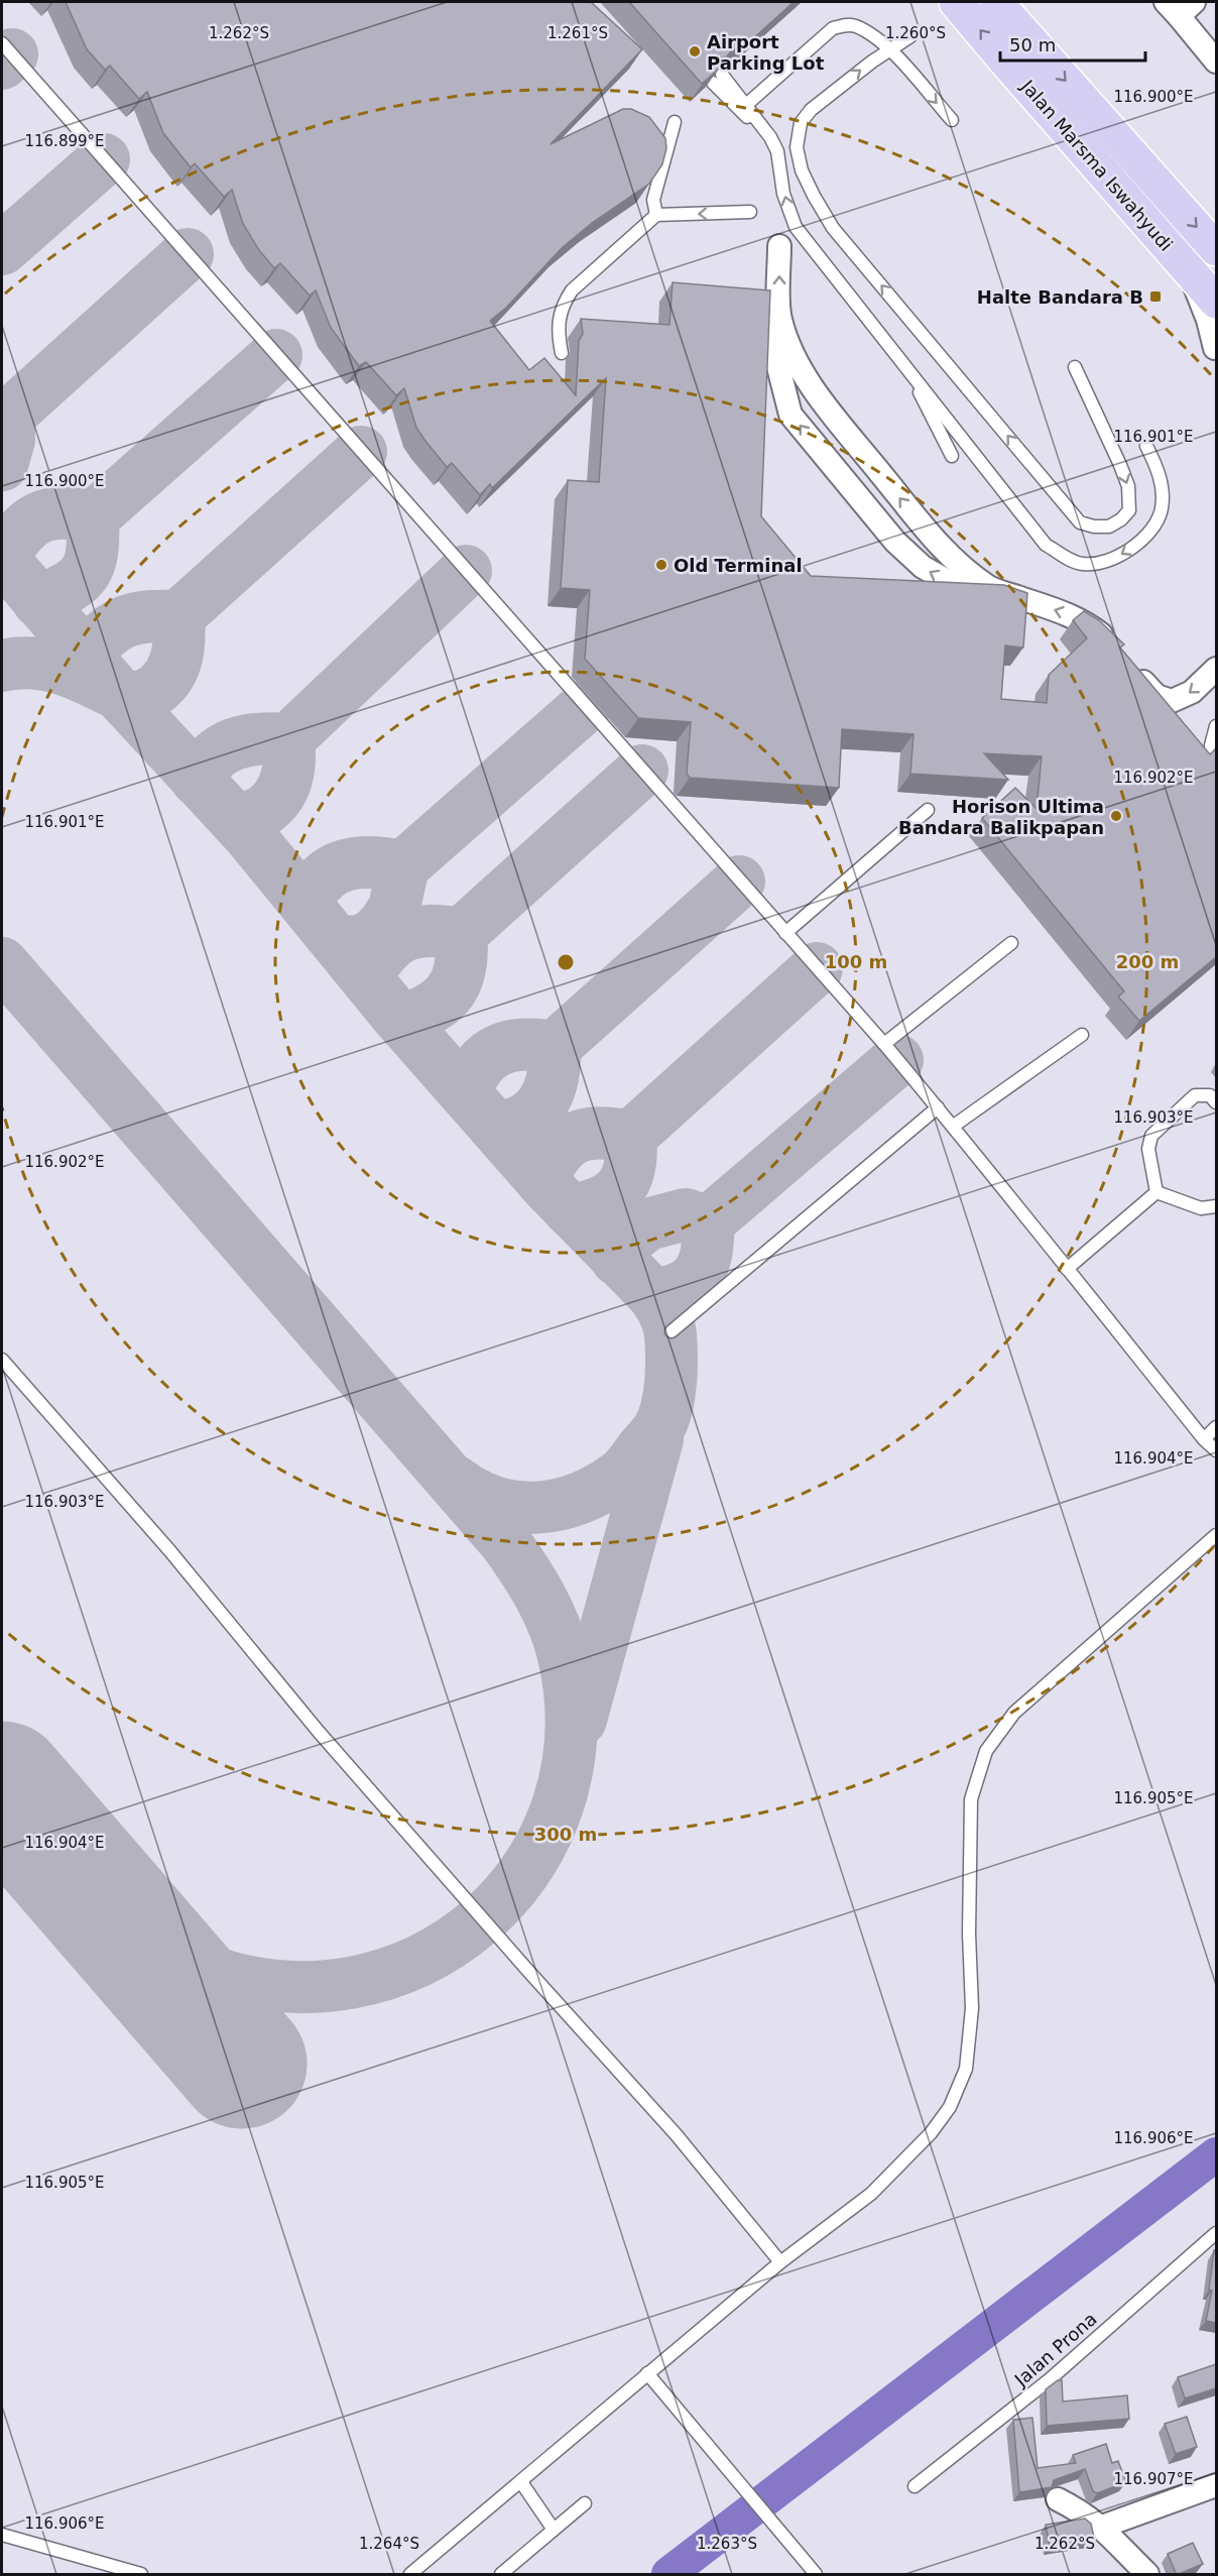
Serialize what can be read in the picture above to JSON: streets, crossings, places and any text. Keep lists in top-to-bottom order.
{
  "streets": {
    "highway": ["Jalan Marsma Iswahyudi"],
    "lane": ["Jalan Prona"]
  },
  "places": {
    "other": ["Airport Parking Lot", "Old Terminal", "Horison Ultima Bandara Balikpapan"],
    "transit": ["Halte Bandara B"]
  },
  "scale_bar": "50 m",
  "coordinates": [
    "1.262°S",
    "1.261°S",
    "1.260°S",
    "116.900°E",
    "116.899°E",
    "116.901°E",
    "116.902°E",
    "116.903°E",
    "116.904°E",
    "116.905°E",
    "116.906°E",
    "116.907°E",
    "1.264°S",
    "1.263°S"
  ],
  "rings": ["100 m", "200 m", "300 m"]
}
